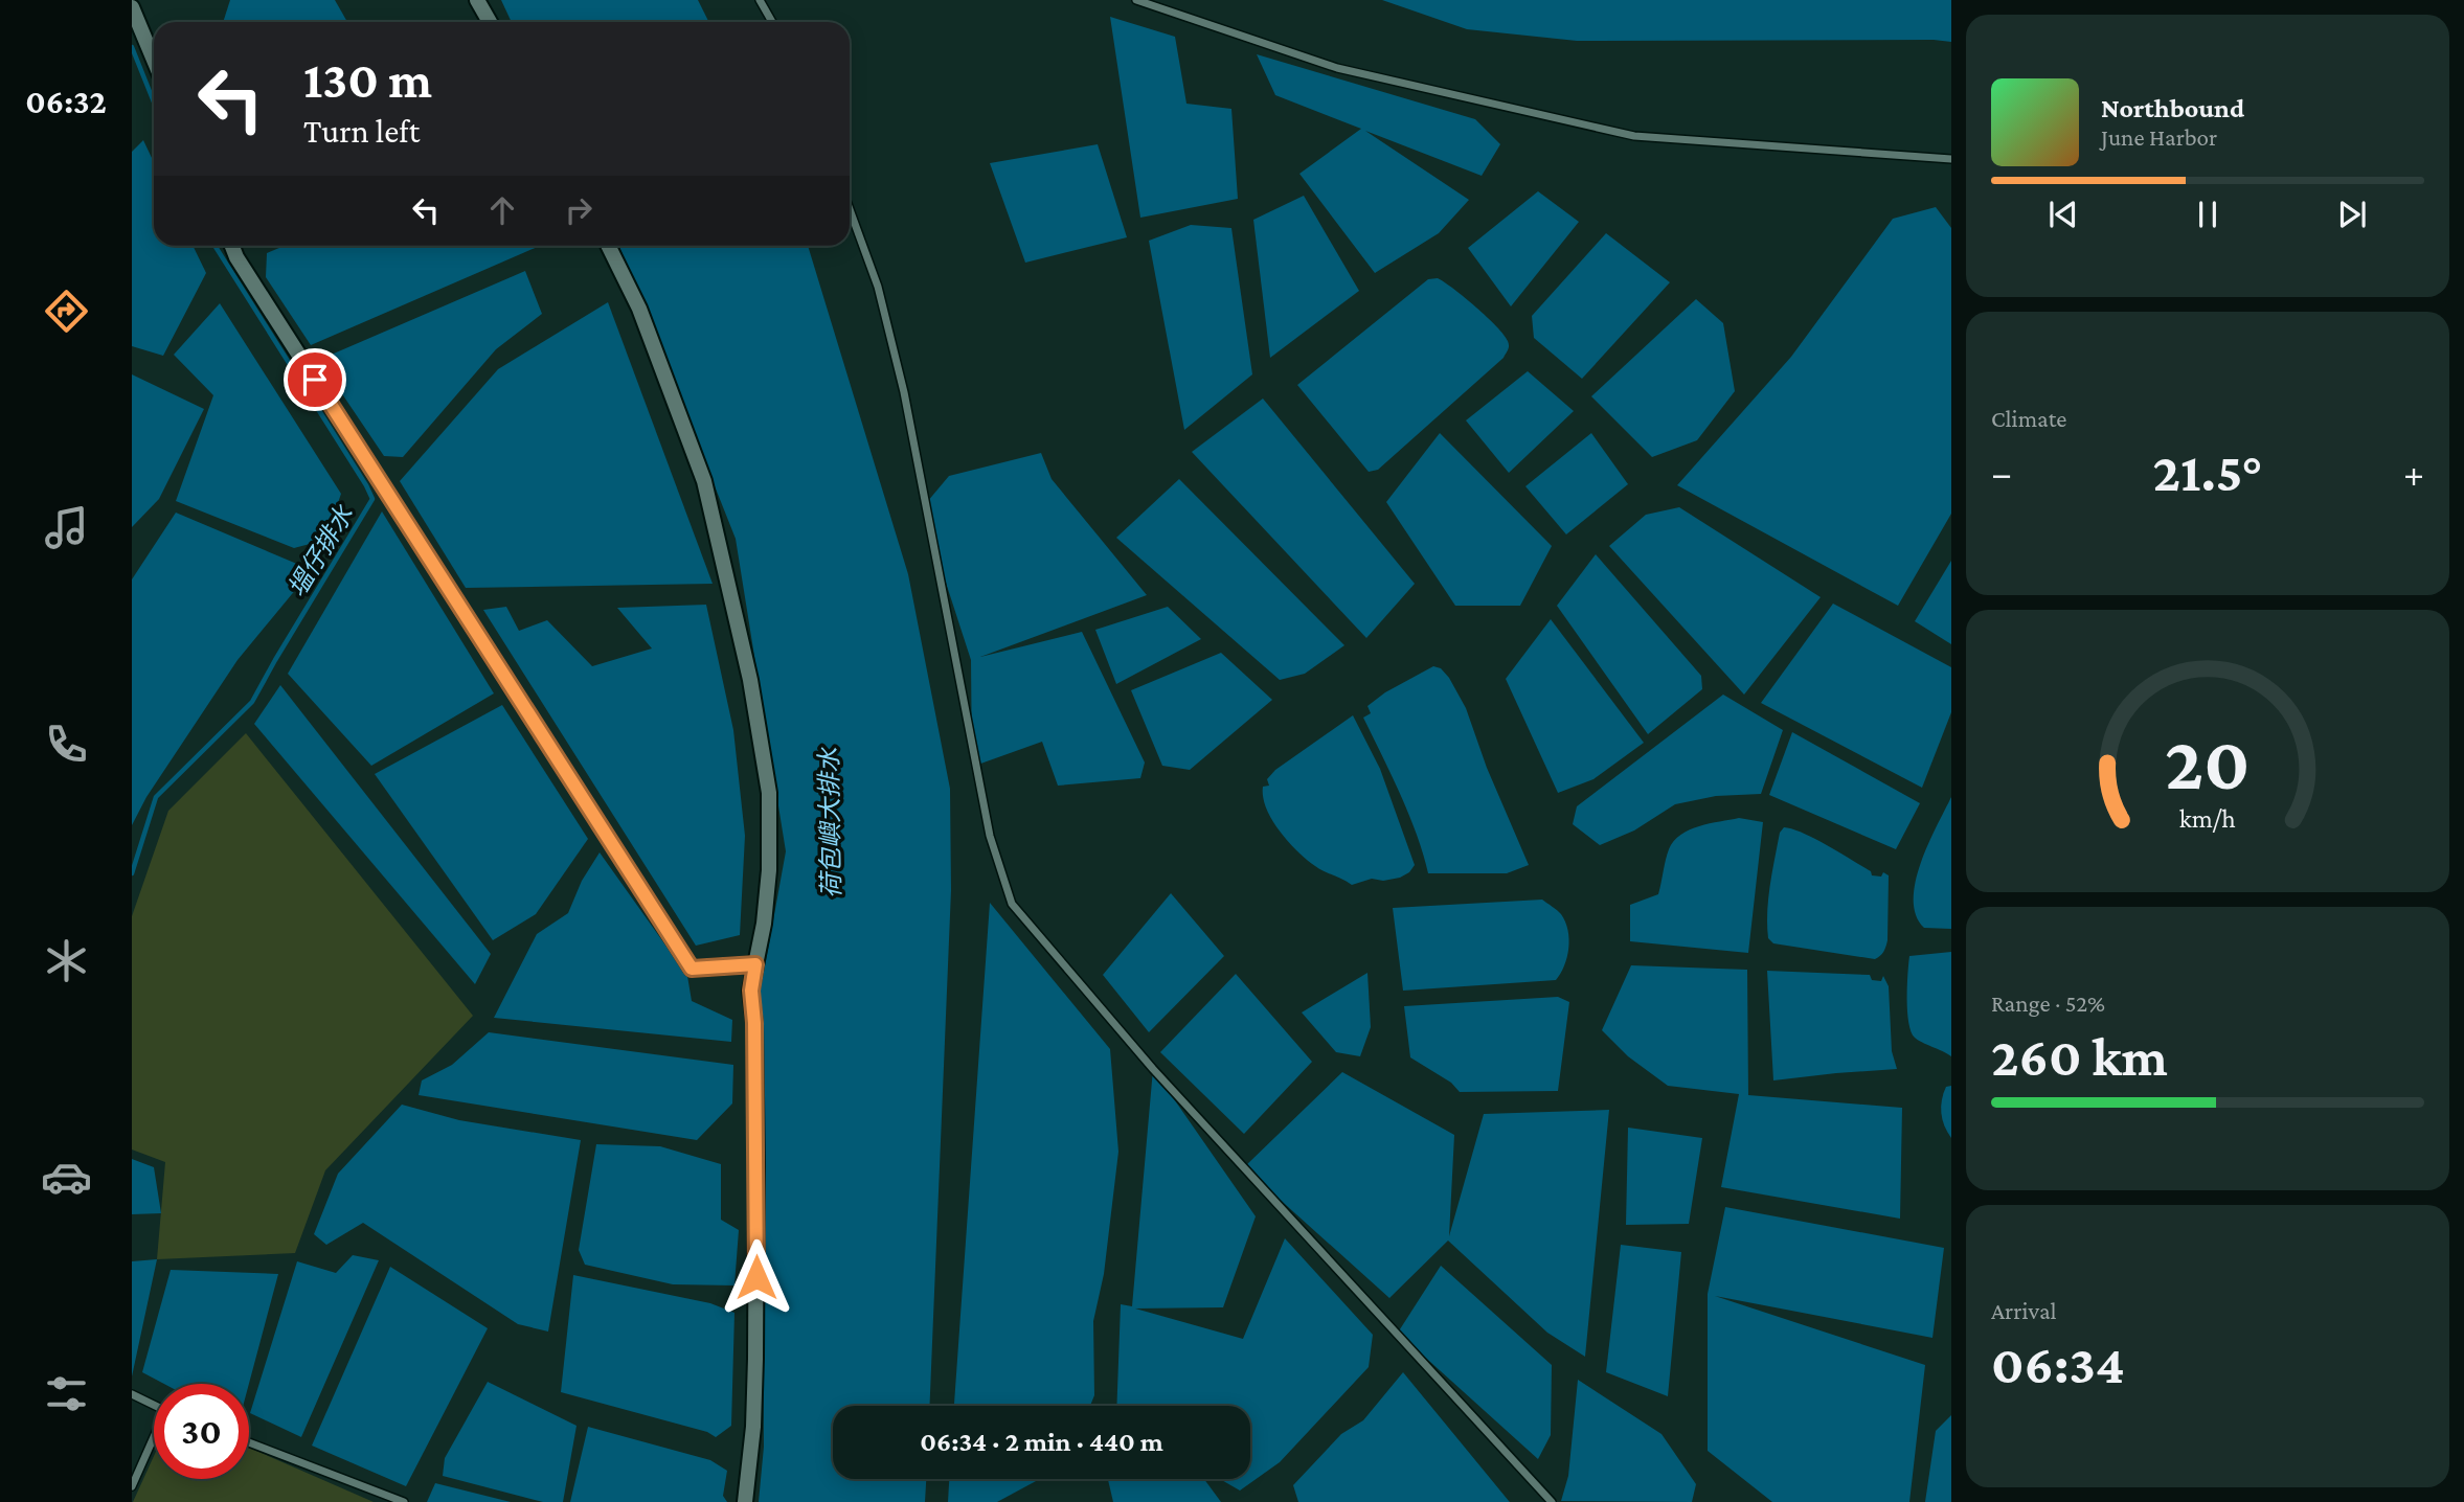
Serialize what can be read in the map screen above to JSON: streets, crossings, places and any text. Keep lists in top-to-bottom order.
{
  "water": ["塭仔排水", "荷包嶼大排水"],
  "page": {
    "tabs": "06:32",
    "turn": ["130 m", "Turn left"],
    "song": ["Northbound", "June Harbor"],
    "tile": [
      "Climate",
      ["Range · 52%", "260 km"],
      ["Arrival", "06:34"]
    ],
    "heat": ["−", "21.5°", "+"],
    "limit": "30",
    "trip": "06:34 · 2 min · 440 m",
    "gauge": ["20", "km/h"]
  }
}
